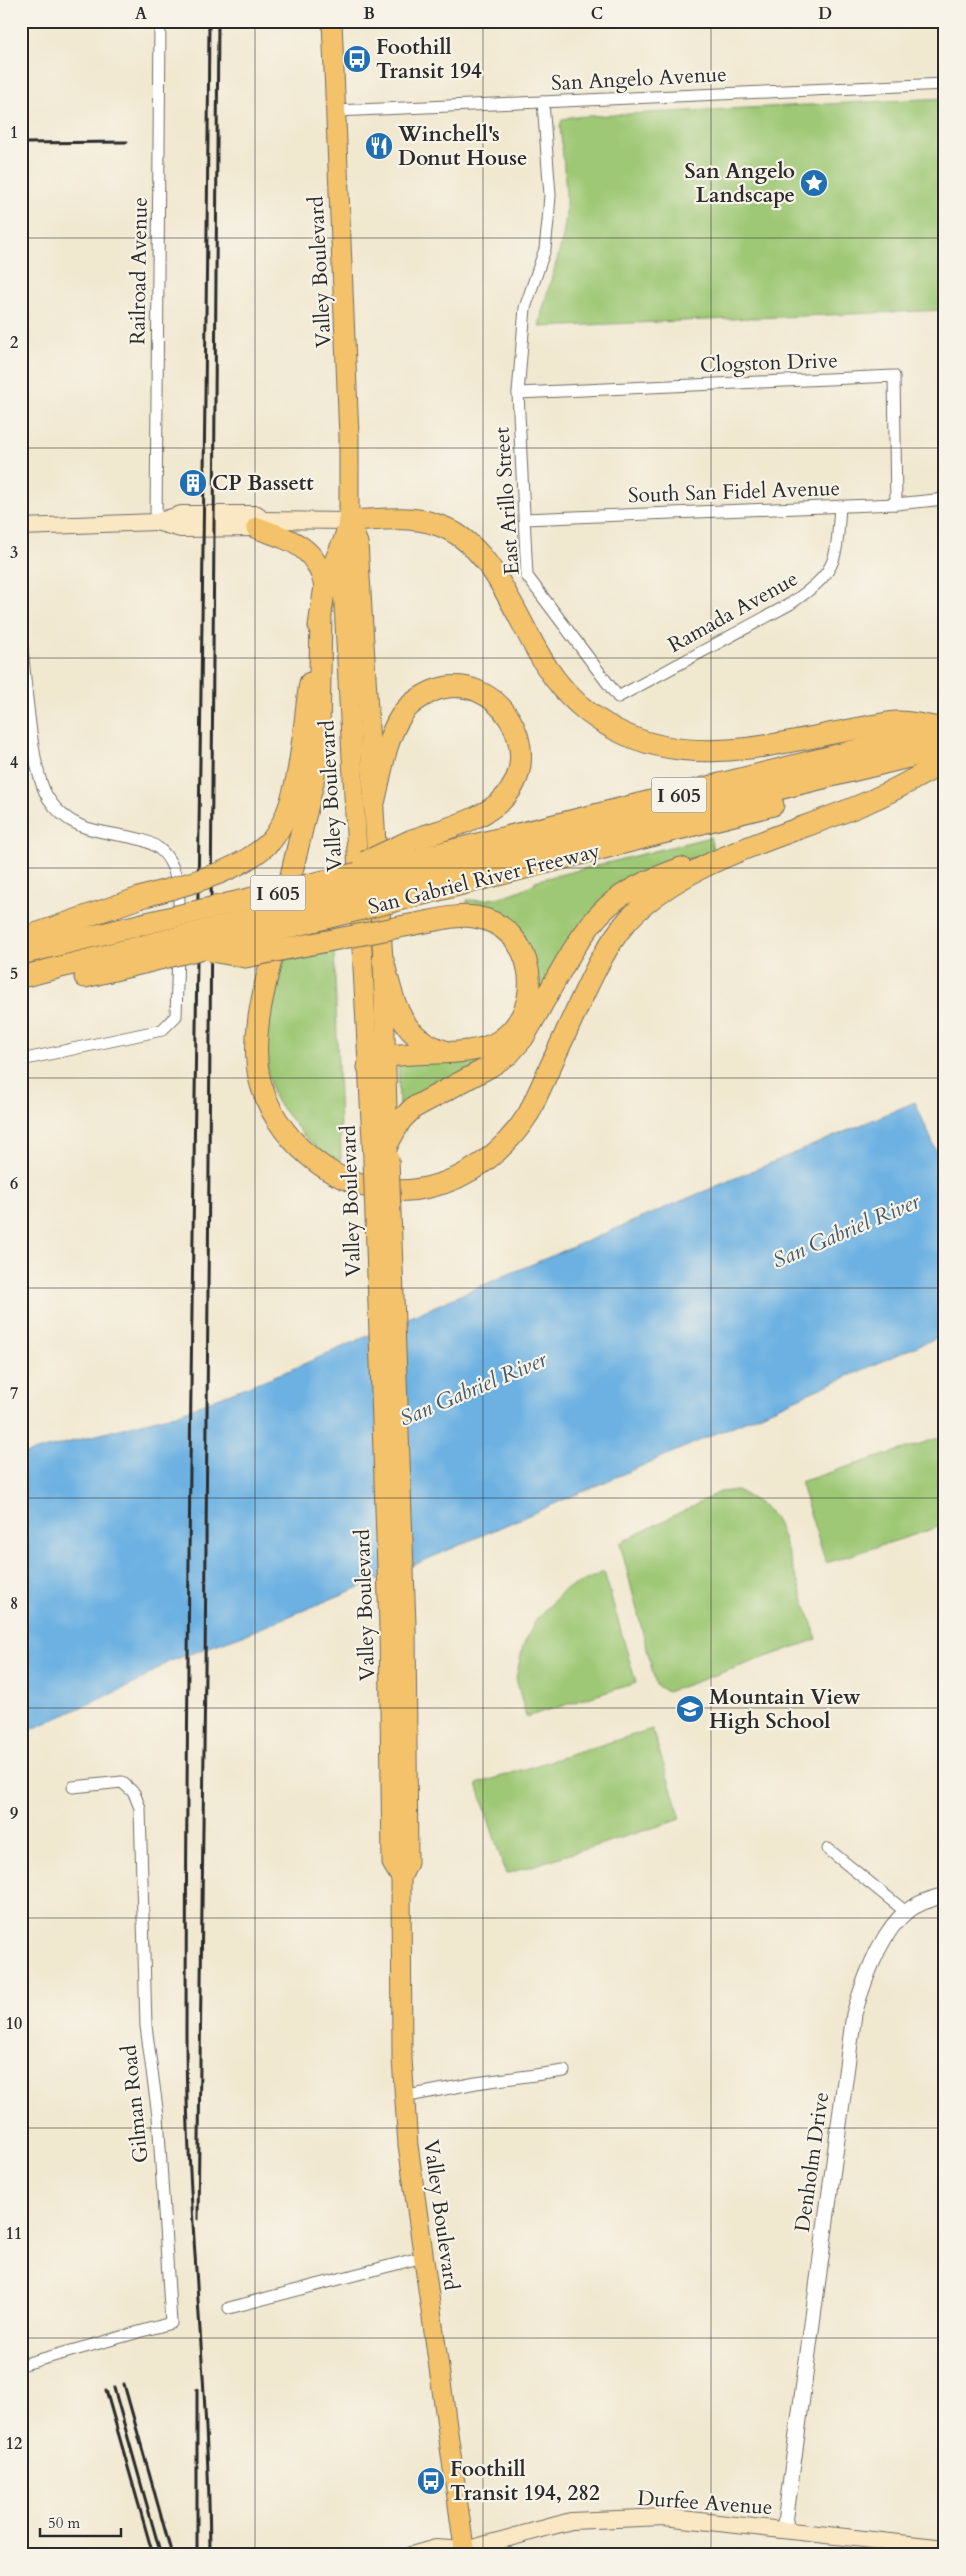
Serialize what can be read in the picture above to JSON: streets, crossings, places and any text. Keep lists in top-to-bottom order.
{
  "streets": {
    "highway": ["I 605", "San Gabriel River Freeway"],
    "main road": ["Valley Boulevard", "Durfee Avenue"],
    "street": [
      "San Angelo Avenue",
      "Railroad Avenue",
      "Clogston Drive",
      "South San Fidel Avenue",
      "East Arillo Street",
      "Ramada Avenue",
      "Gilman Road",
      "Denholm Drive"
    ]
  },
  "crossings": [
    ["San Angelo Avenue", "Valley Boulevard"],
    ["San Angelo Avenue", "East Arillo Street"],
    ["Valley Boulevard", "Durfee Avenue"],
    ["Clogston Drive", "South San Fidel Avenue"],
    ["Clogston Drive", "East Arillo Street"],
    ["South San Fidel Avenue", "East Arillo Street"],
    ["South San Fidel Avenue", "Ramada Avenue"],
    ["East Arillo Street", "Ramada Avenue"],
    ["Denholm Drive", "Durfee Avenue"]
  ],
  "water": ["San Gabriel River"],
  "places": {
    "bus stop": ["Foothill Transit 194", "Foothill Transit 194, 282"],
    "restaurant": ["Winchell's Donut House"],
    "place": ["San Angelo Landscape"],
    "building": ["CP Bassett"],
    "school or university": ["Mountain View High School"]
  },
  "scale_bar": "50 m",
  "grid": {
    "columns": [
      "A",
      "B",
      "C",
      "D"
    ],
    "rows": [
      "1",
      "2",
      "3",
      "4",
      "5",
      "6",
      "7",
      "8",
      "9",
      "10",
      "11",
      "12"
    ]
  }
}
